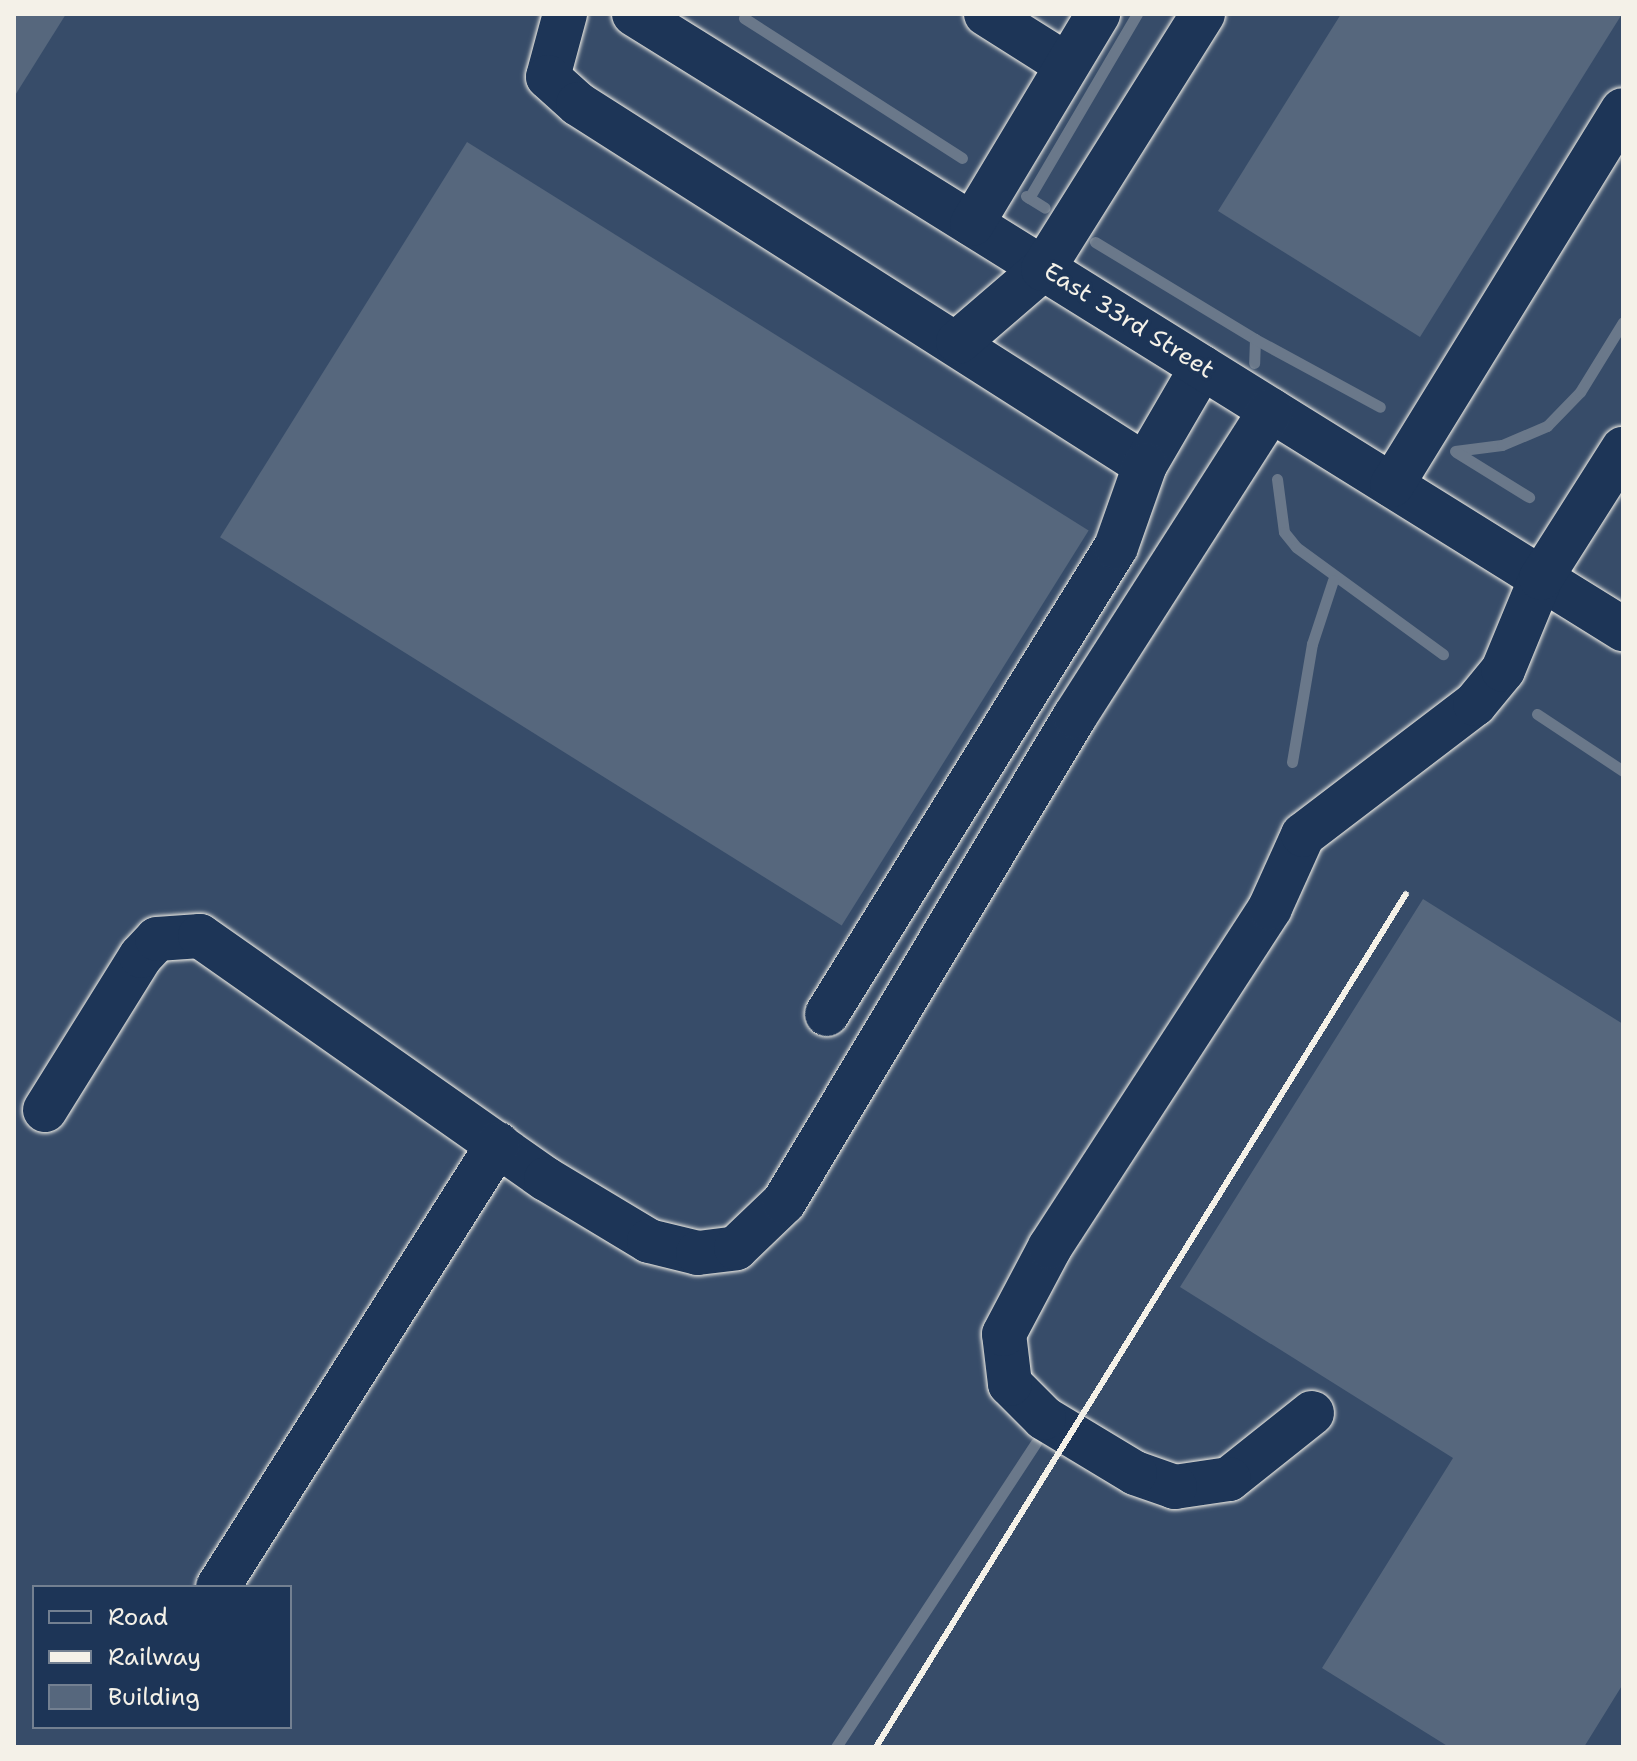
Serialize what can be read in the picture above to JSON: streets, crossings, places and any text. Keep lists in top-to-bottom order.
{
  "streets": {
    "street": ["East 33rd Street"]
  },
  "legend": ["Road", "Railway", "Building"]
}
